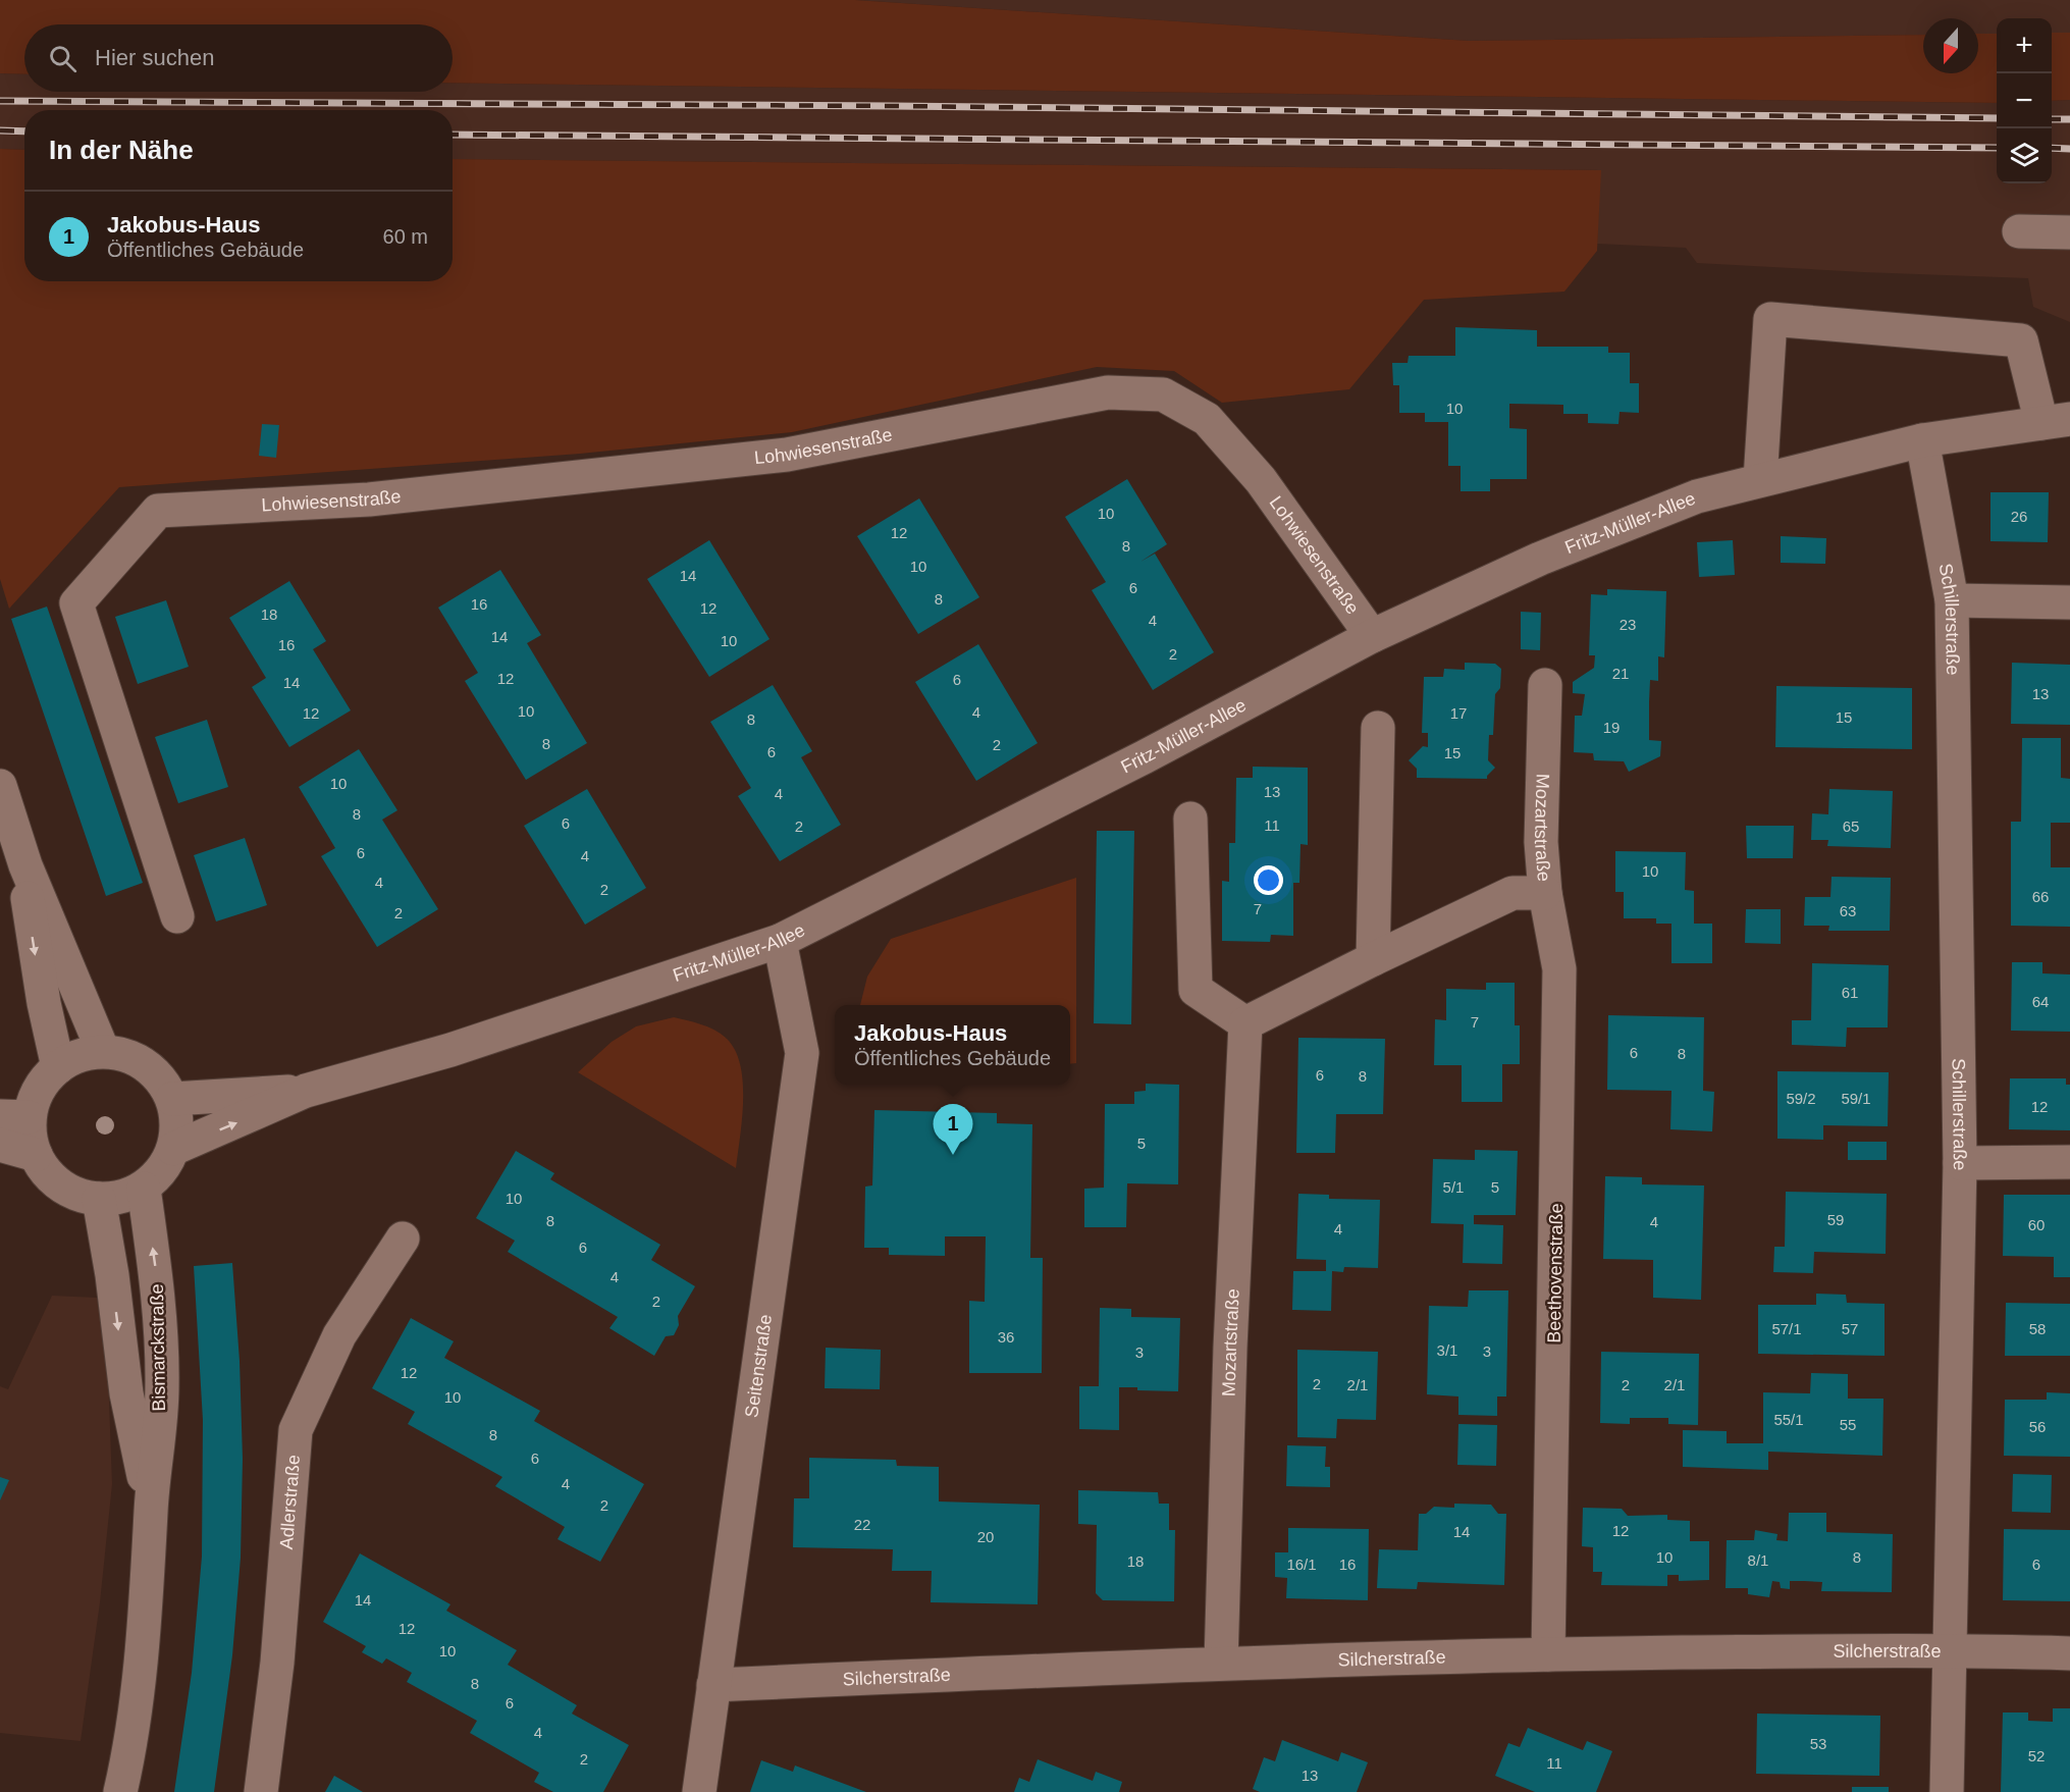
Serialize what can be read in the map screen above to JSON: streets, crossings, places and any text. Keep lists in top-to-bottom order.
{
  "streets": {
    "street": [
      "Lohwiesenstraße",
      "Fritz-Müller-Allee",
      "Schillerstraße",
      "Mozartstraße",
      "Beethovenstraße",
      "Bismarckstraße",
      "Seitenstraße",
      "Adlerstraße",
      "Silcherstraße"
    ]
  },
  "crossings": [
    ["Lohwiesenstraße", "Fritz-Müller-Allee"],
    ["Fritz-Müller-Allee", "Schillerstraße"],
    ["Fritz-Müller-Allee", "Bismarckstraße"],
    ["Fritz-Müller-Allee", "Seitenstraße"],
    ["Schillerstraße", "Silcherstraße"],
    ["Mozartstraße", "Beethovenstraße"],
    ["Mozartstraße", "Silcherstraße"],
    ["Beethovenstraße", "Silcherstraße"],
    ["Seitenstraße", "Silcherstraße"]
  ],
  "house_numbers": [
    "10",
    "10",
    "26",
    "12",
    "8",
    "10",
    "14",
    "6",
    "8",
    "16",
    "12",
    "18",
    "4",
    "23",
    "14",
    "10",
    "16",
    "2",
    "21",
    "12",
    "6",
    "14",
    "13",
    "10",
    "4",
    "12",
    "17",
    "15",
    "8",
    "19",
    "8",
    "2",
    "6",
    "15",
    "10",
    "13",
    "4",
    "8",
    "6",
    "11",
    "2",
    "65",
    "6",
    "4",
    "10",
    "4",
    "2",
    "66",
    "7",
    "63",
    "2",
    "61",
    "64",
    "7",
    "6",
    "8",
    "6",
    "8",
    "59/2",
    "59/1",
    "12",
    "5",
    "5/1",
    "5",
    "10",
    "59",
    "8",
    "4",
    "60",
    "4",
    "6",
    "4",
    "2",
    "57/1",
    "57",
    "58",
    "36",
    "3/1",
    "3",
    "3",
    "12",
    "2",
    "2/1",
    "2",
    "2/1",
    "10",
    "55/1",
    "55",
    "56",
    "8",
    "6",
    "4",
    "2",
    "22",
    "12",
    "14",
    "20",
    "10",
    "8",
    "8/1",
    "18",
    "16/1",
    "16",
    "6",
    "14",
    "12",
    "10",
    "8",
    "6",
    "4",
    "53",
    "52",
    "2",
    "11",
    "13"
  ],
  "north": "bottom",
  "page": {
    "map_buttons": ["+", "−"],
    "search": "Hier suchen",
    "heading": "In der Nähe",
    "list": [
      {
        "mark": "1",
        "name": "Jakobus-Haus",
        "note": "Öffentliches Gebäude",
        "value": "60 m"
      }
    ],
    "popup": ["Jakobus-Haus", "Öffentliches Gebäude"],
    "pins": "1"
  }
}
